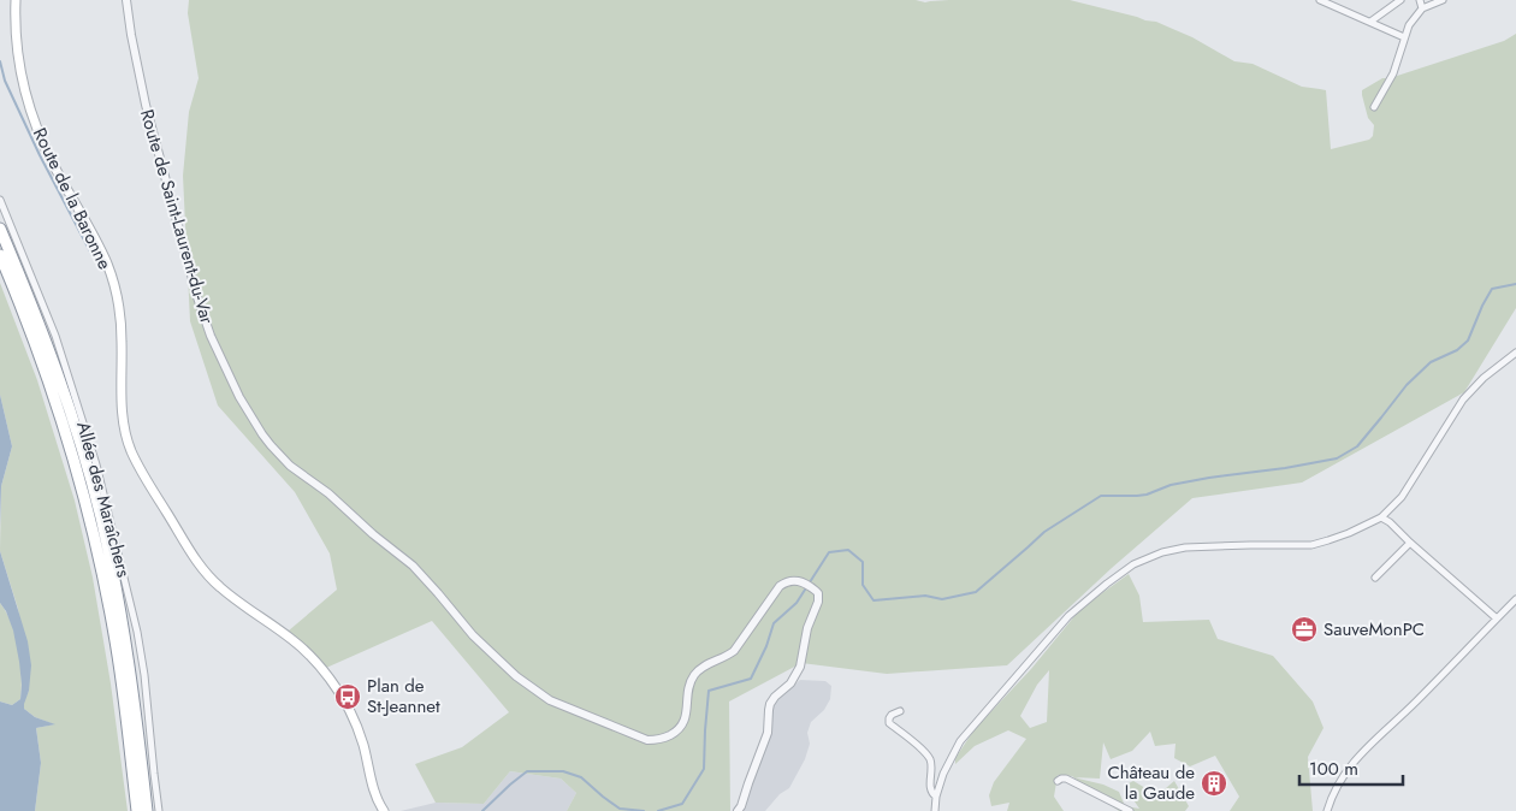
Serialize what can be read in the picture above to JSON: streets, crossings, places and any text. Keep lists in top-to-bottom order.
{
  "streets": {
    "main road": ["Route de la Baronne"],
    "street": ["Route de Saint-Laurent-du-Var", "Allée des Maraîchers"]
  },
  "places": {
    "office": ["SauveMonPC"],
    "bus stop": ["Plan de St-Jeannet"],
    "building": ["Château de la Gaude"]
  },
  "scale_bar": "100 m"
}
